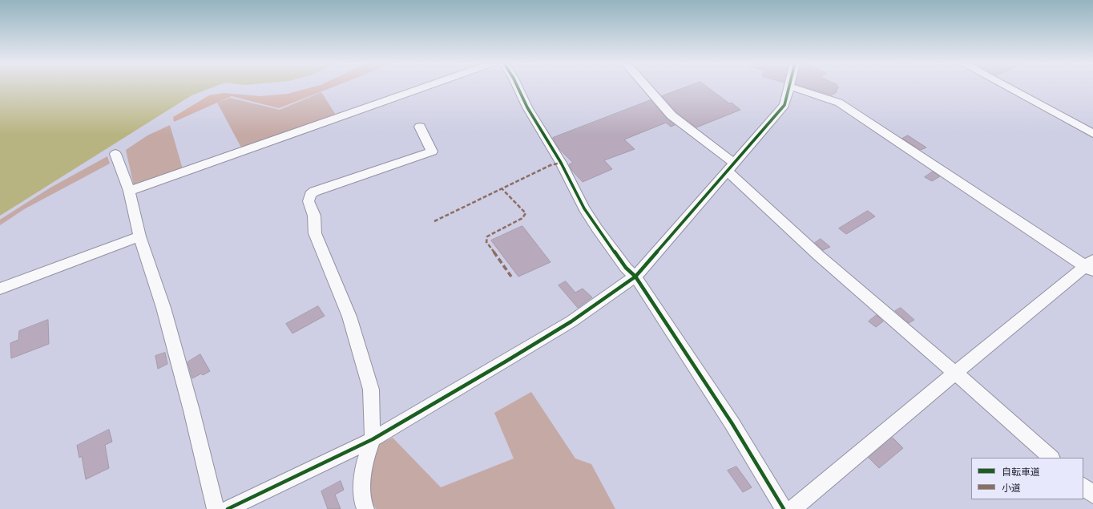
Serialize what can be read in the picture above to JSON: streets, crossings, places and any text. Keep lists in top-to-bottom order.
{
  "legend": ["自転車道", "小道"]
}
